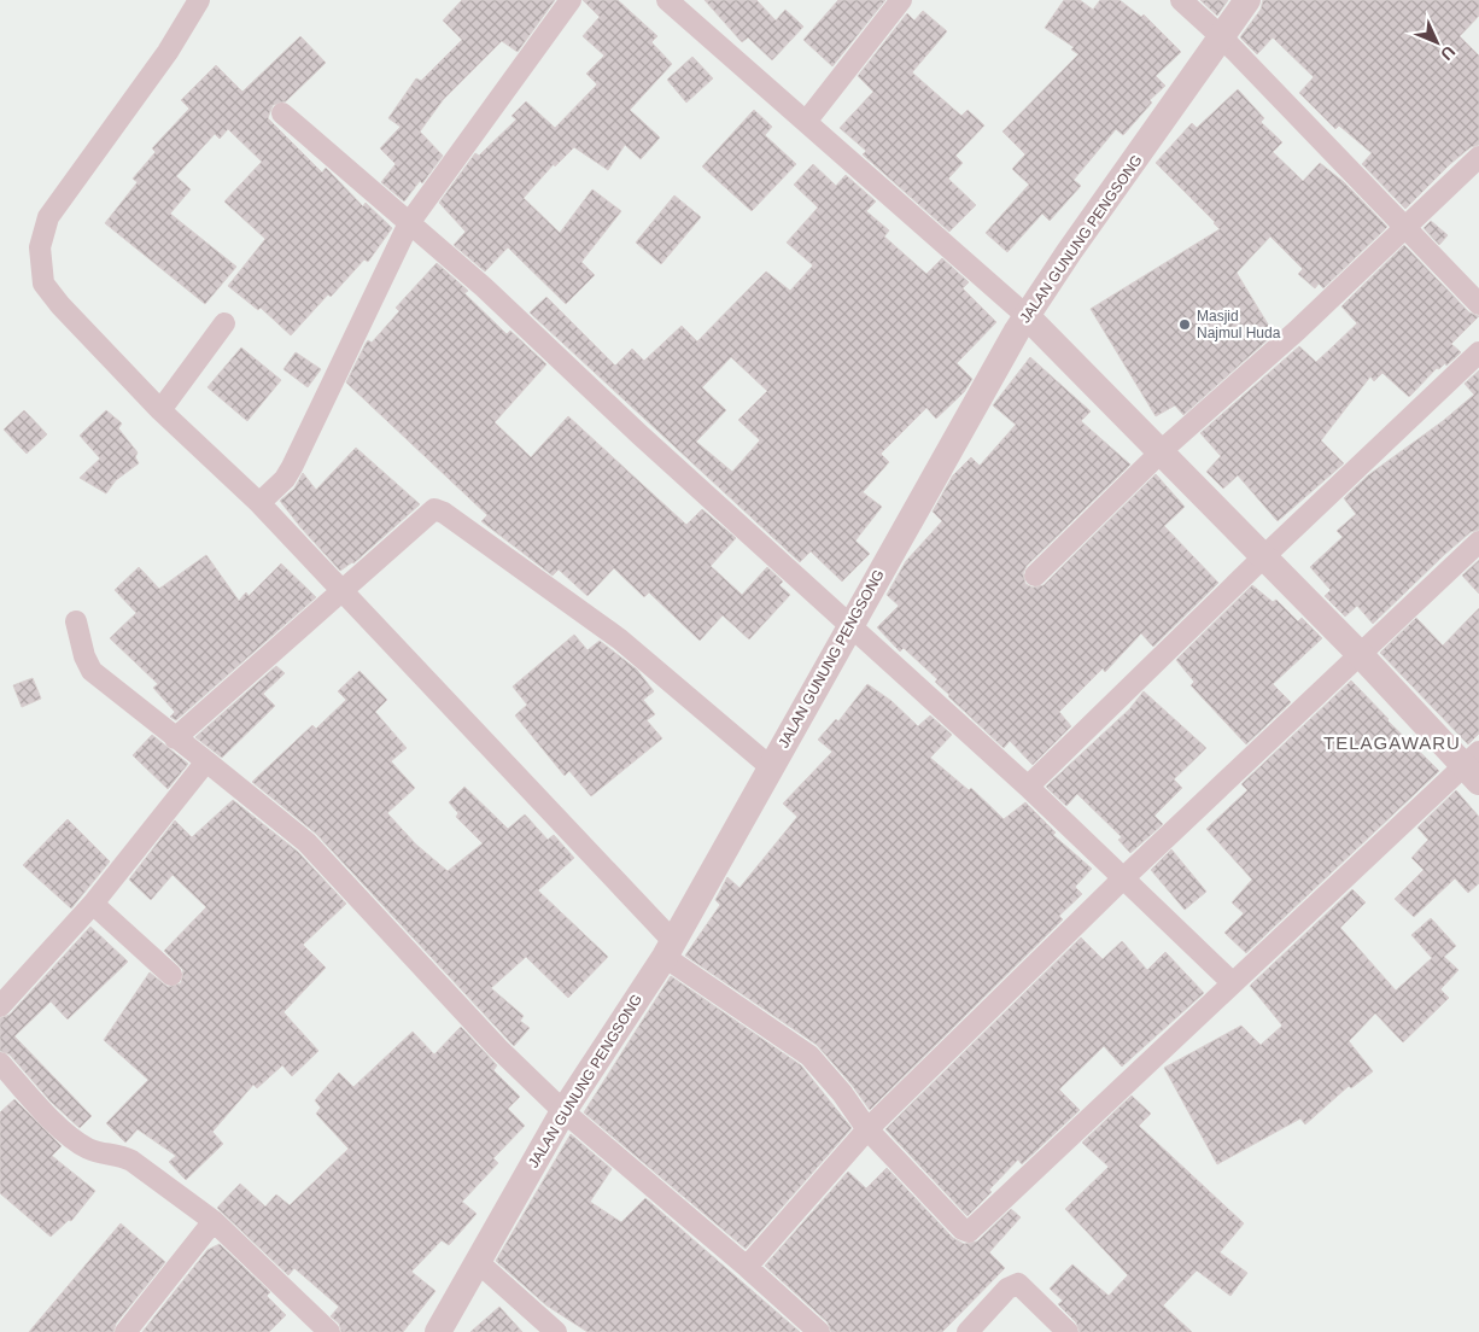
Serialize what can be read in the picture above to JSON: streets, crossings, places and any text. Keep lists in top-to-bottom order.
{
  "streets": {
    "street": ["JALAN GUNUNG PENGSONG"]
  },
  "districts": ["TELAGAWARU"],
  "places": ["Masjid Najmul Huda"],
  "north": "bottom right"
}
